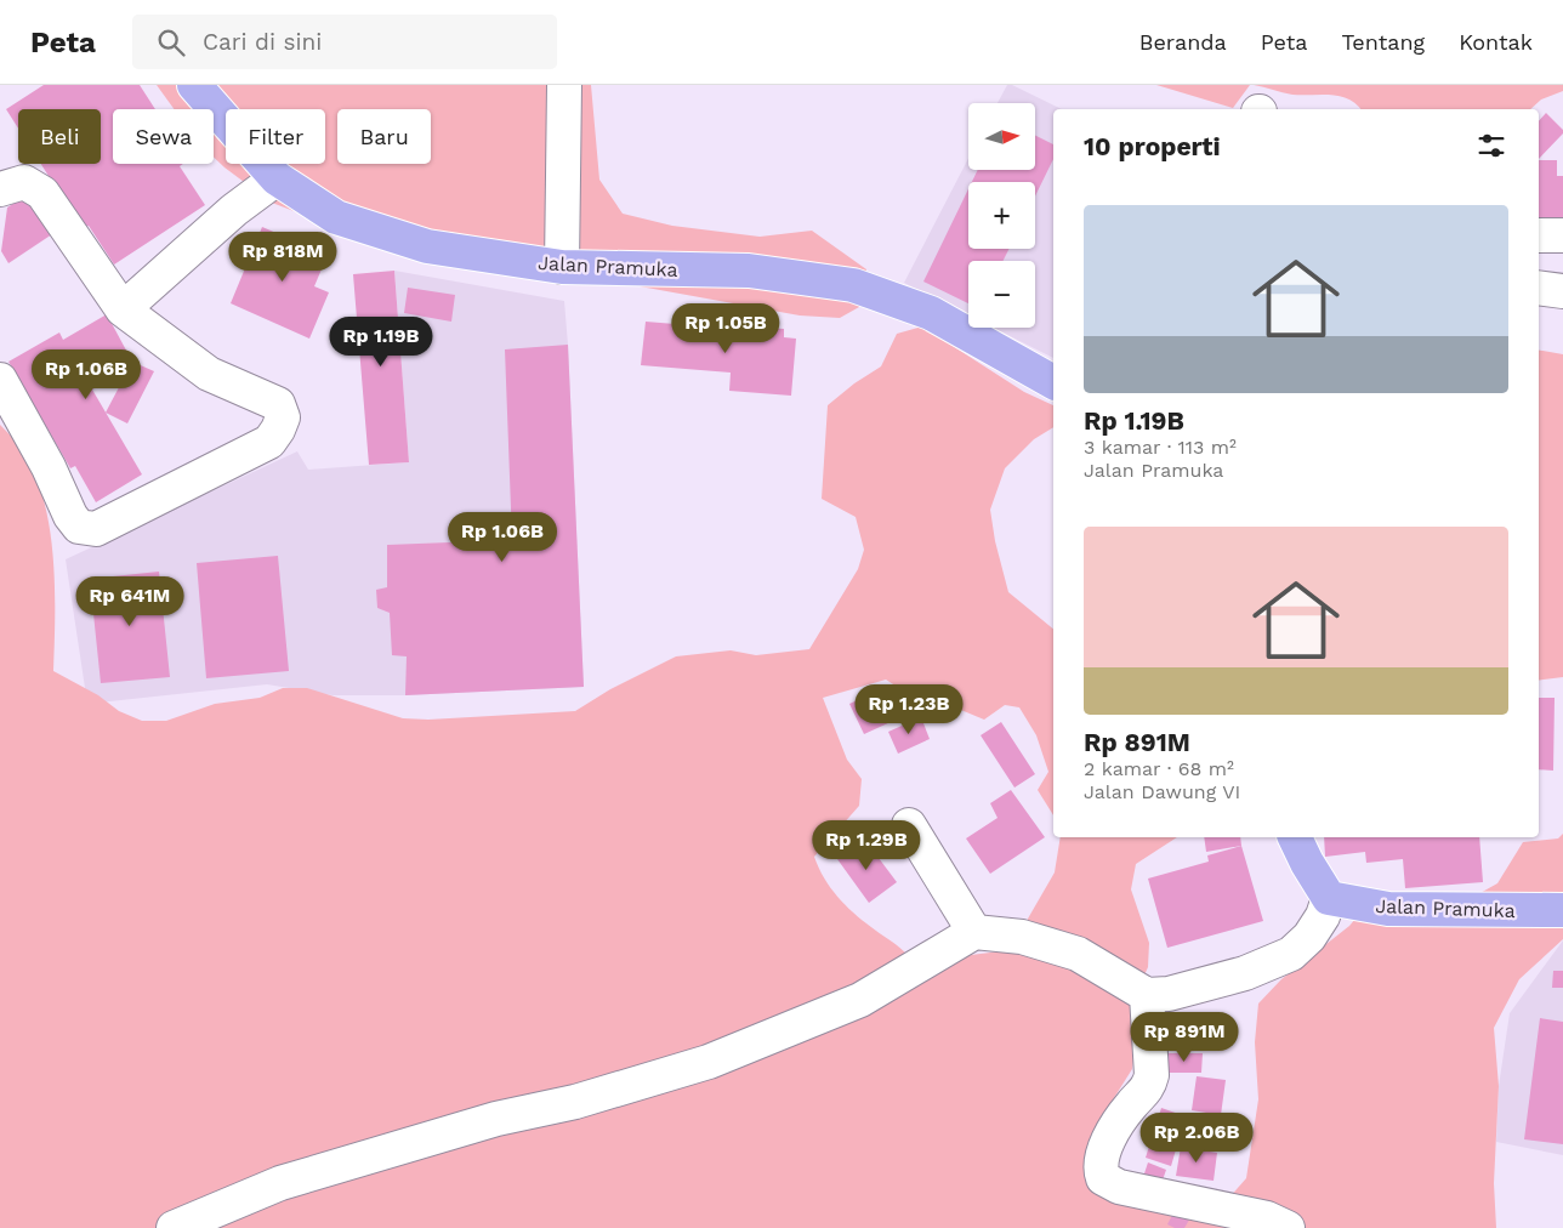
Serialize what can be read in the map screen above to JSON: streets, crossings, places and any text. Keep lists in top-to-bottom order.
{
  "streets": {
    "main road": ["Jalan Pramuka"]
  },
  "north": "right",
  "page": {
    "header": "Peta",
    "search": "Cari di sini",
    "nav": [
      "Beranda",
      "Peta",
      "Tentang",
      "Kontak"
    ],
    "map_buttons": ["+", "−"],
    "chip": [
      "Beli",
      "Sewa",
      "Filter",
      "Baru"
    ],
    "heading": "10 properti",
    "list": [
      {
        "name": "Rp 1.19B",
        "note": "3 kamar · 113 m² · Jalan Pramuka"
      },
      {
        "name": "Rp 891M",
        "note": "2 kamar · 68 m² · Jalan Dawung VI"
      }
    ],
    "price": [
      "Rp 818M",
      "Rp 1.05B",
      "Rp 1.19B",
      "Rp 1.06B",
      "Rp 1.06B",
      "Rp 641M",
      "Rp 1.23B",
      "Rp 1.29B",
      "Rp 891M",
      "Rp 2.06B"
    ]
  }
}
